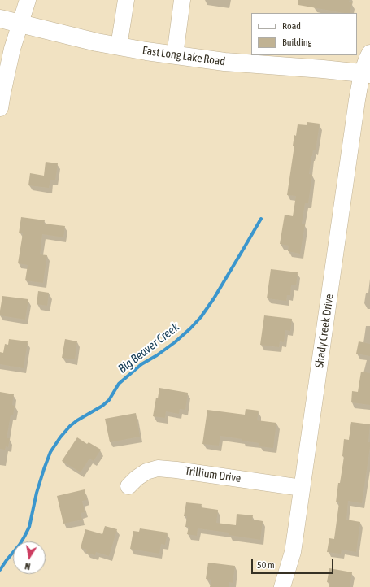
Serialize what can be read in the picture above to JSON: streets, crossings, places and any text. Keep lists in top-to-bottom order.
{
  "streets": {
    "main road": ["East Long Lake Road"],
    "street": ["Shady Creek Drive", "Trillium Drive"]
  },
  "crossings": [
    ["East Long Lake Road", "Shady Creek Drive"],
    ["Shady Creek Drive", "Trillium Drive"]
  ],
  "water": ["Big Beaver Creek"],
  "legend": ["Road", "Building"],
  "scale_bar": "50 m",
  "north": "bottom"
}
